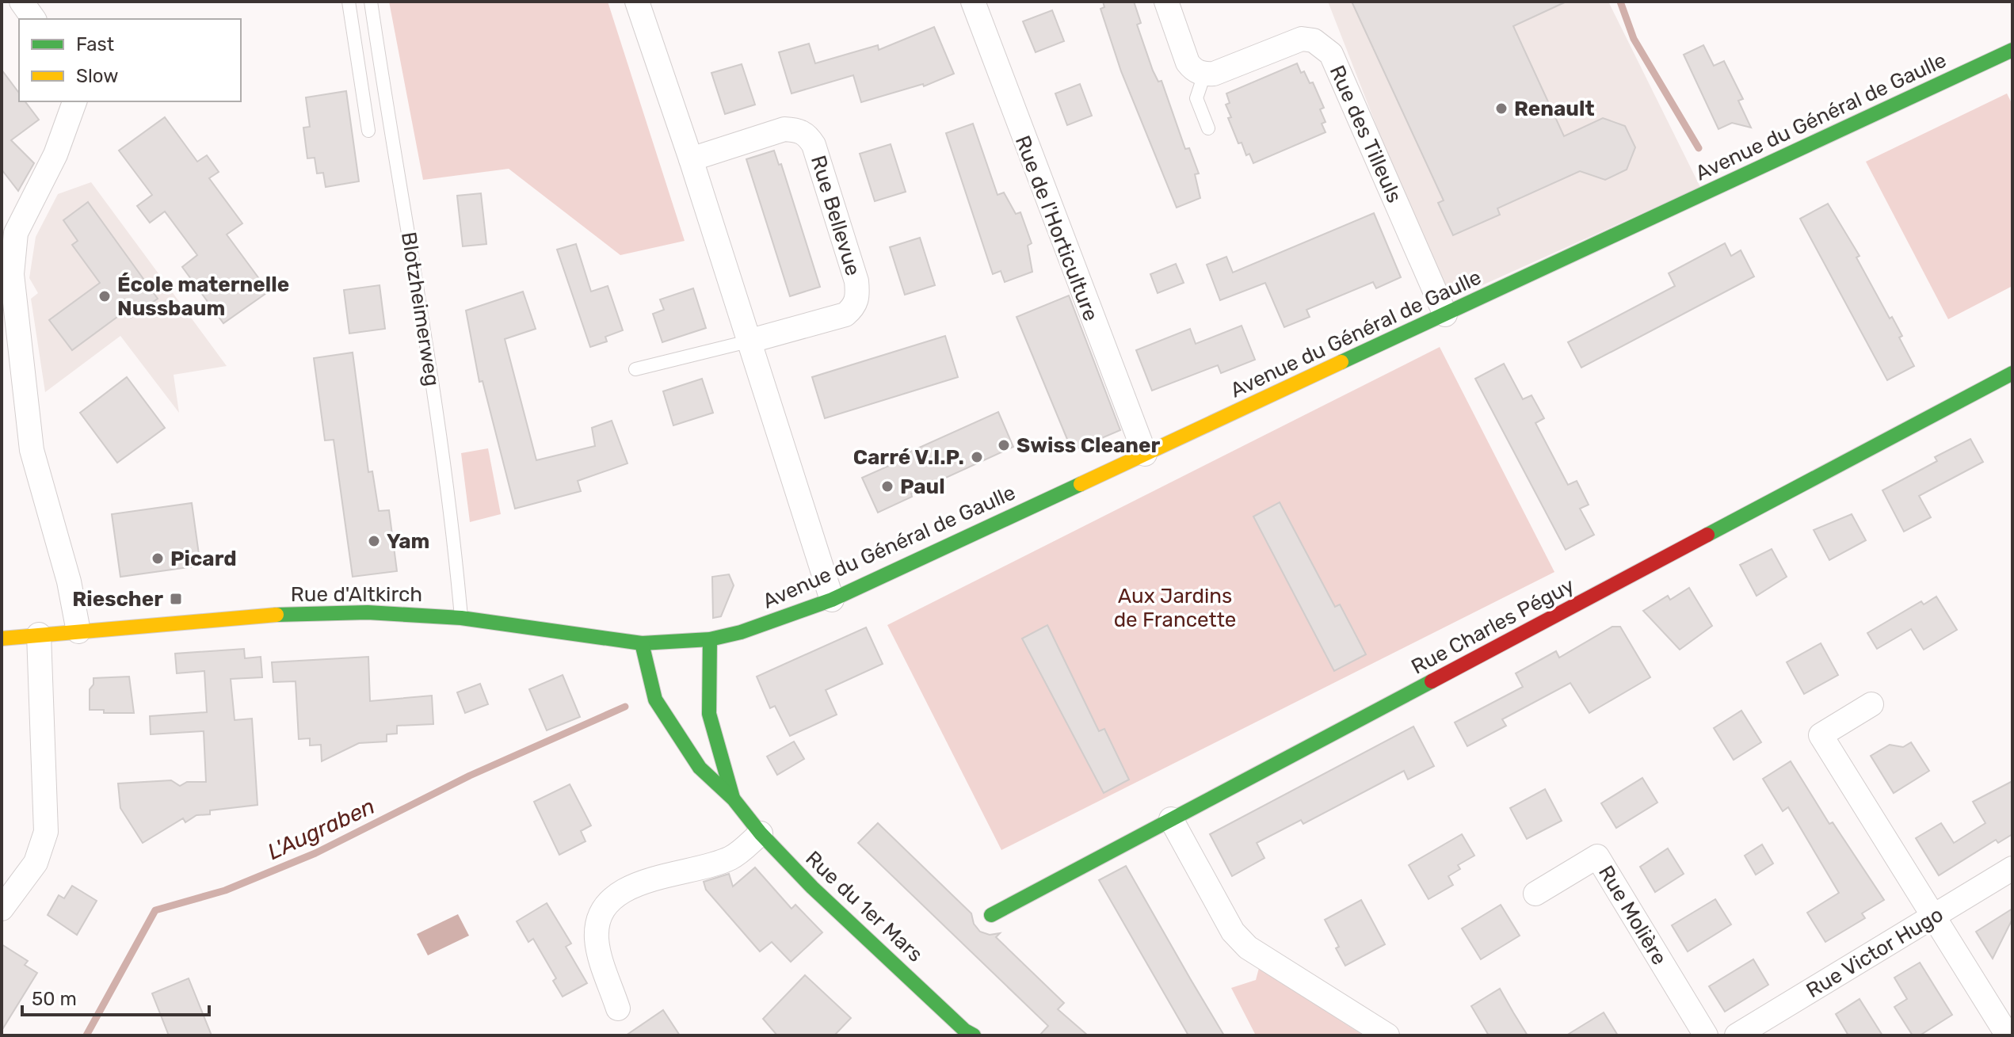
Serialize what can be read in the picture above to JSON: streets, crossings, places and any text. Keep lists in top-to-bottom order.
{
  "streets": {
    "main road": [
      "Avenue du Général de Gaulle",
      "Rue d'Altkirch",
      "Rue Charles Péguy",
      "Rue du 1er Mars"
    ],
    "street": [
      "Rue des Tilleuls",
      "Rue Bellevue",
      "Rue de l'Horticulture",
      "Rue Molière",
      "Rue Victor Hugo"
    ],
    "lane": ["Blotzheimerweg"]
  },
  "crossings": [
    ["Avenue du Général de Gaulle", "Rue des Tilleuls"],
    ["Avenue du Général de Gaulle", "Rue de l'Horticulture"],
    ["Avenue du Général de Gaulle", "Rue d'Altkirch"],
    ["Avenue du Général de Gaulle", "Rue du 1er Mars"],
    ["Blotzheimerweg", "Rue d'Altkirch"],
    ["Rue d'Altkirch", "Rue du 1er Mars"]
  ],
  "water": ["L'Augraben"],
  "parks": ["Aux Jardins de Francette"],
  "places": {
    "other": [
      "Renault",
      "École maternelle Nussbaum",
      "Swiss Cleaner",
      "Carré V.I.P.",
      "Paul",
      "Yam",
      "Picard"
    ],
    "transit": ["Riescher"]
  },
  "legend": ["Fast", "Slow"],
  "scale_bar": "50 m"
}
